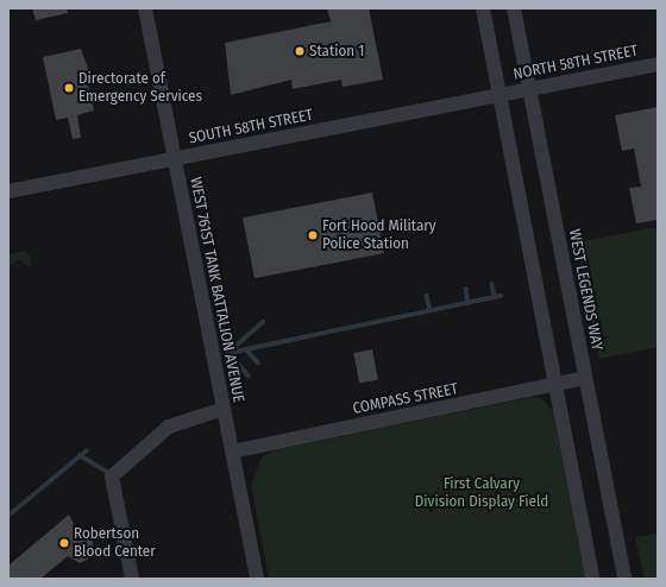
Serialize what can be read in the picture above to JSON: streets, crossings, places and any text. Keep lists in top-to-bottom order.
{
  "streets": {
    "street": [
      "NORTH 58TH STREET",
      "SOUTH 58TH STREET",
      "WEST 761ST TANK BATTALION AVENUE",
      "WEST LEGENDS WAY",
      "COMPASS STREET"
    ]
  },
  "crossings": [
    ["NORTH 58TH STREET", "SOUTH 58TH STREET"],
    ["NORTH 58TH STREET", "WEST LEGENDS WAY"],
    ["SOUTH 58TH STREET", "WEST 761ST TANK BATTALION AVENUE"],
    ["WEST 761ST TANK BATTALION AVENUE", "COMPASS STREET"],
    ["WEST LEGENDS WAY", "COMPASS STREET"]
  ],
  "parks": ["First Calvary Division Display Field"],
  "places": [
    "Station 1",
    "Directorate of Emergency Services",
    "Fort Hood Military Police Station",
    "Robertson Blood Center"
  ]
}
